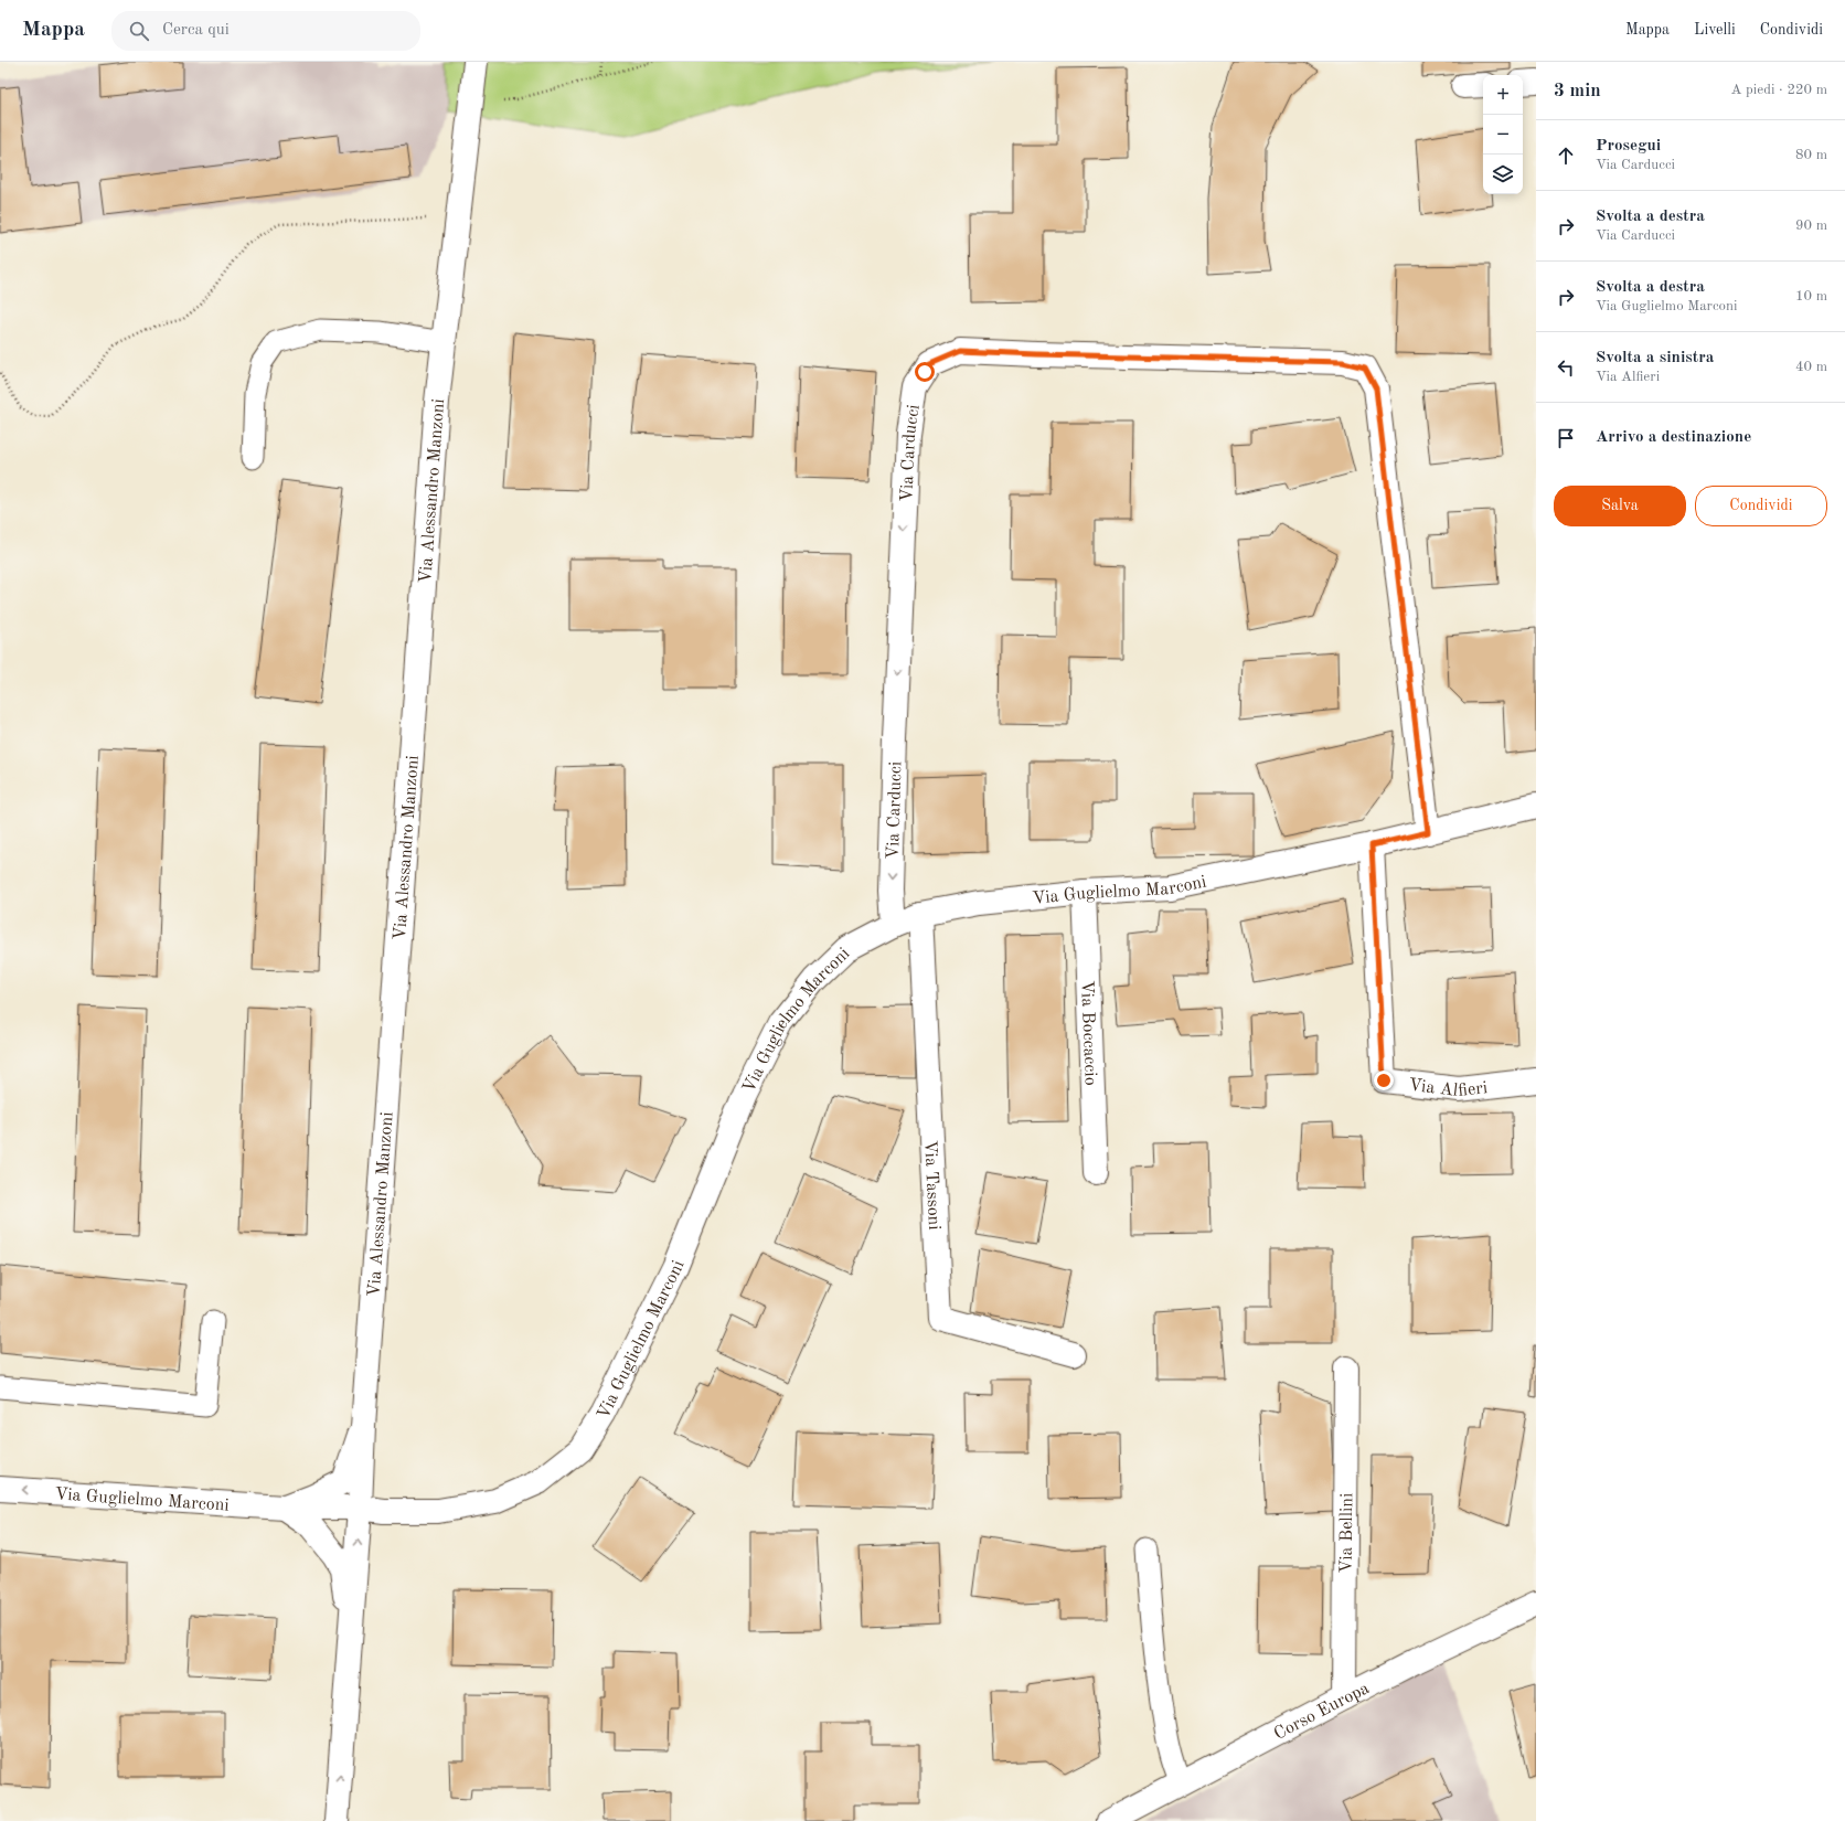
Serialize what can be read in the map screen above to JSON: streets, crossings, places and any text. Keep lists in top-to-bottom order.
{
  "streets": {
    "street": [
      "Via Carducci",
      "Via Alessandro Manzoni",
      "Via Guglielmo Marconi",
      "Via Boccaccio",
      "Via Alfieri",
      "Via Tassoni",
      "Via Bellini",
      "Corso Europa"
    ]
  },
  "crossings": [
    ["Via Carducci", "Via Guglielmo Marconi"],
    ["Via Alessandro Manzoni", "Via Guglielmo Marconi"],
    ["Via Guglielmo Marconi", "Via Boccaccio"],
    ["Via Guglielmo Marconi", "Via Alfieri"],
    ["Via Guglielmo Marconi", "Via Tassoni"],
    ["Via Bellini", "Corso Europa"]
  ],
  "page": {
    "header": "Mappa",
    "search": "Cerca qui",
    "nav": ["Mappa", "Livelli", "Condividi"],
    "heading": ["3 min", "A piedi · 220 m"],
    "map_buttons": ["+", "−"],
    "list": [
      ["Prosegui", "Via Carducci", "80 m"],
      ["Svolta a destra", "Via Carducci", "90 m"],
      ["Svolta a destra", "Via Guglielmo Marconi", "10 m"],
      ["Svolta a sinistra", "Via Alfieri", "40 m"],
      "Arrivo a destinazione"
    ],
    "buttons": ["Salva", "Condividi"]
  }
}
